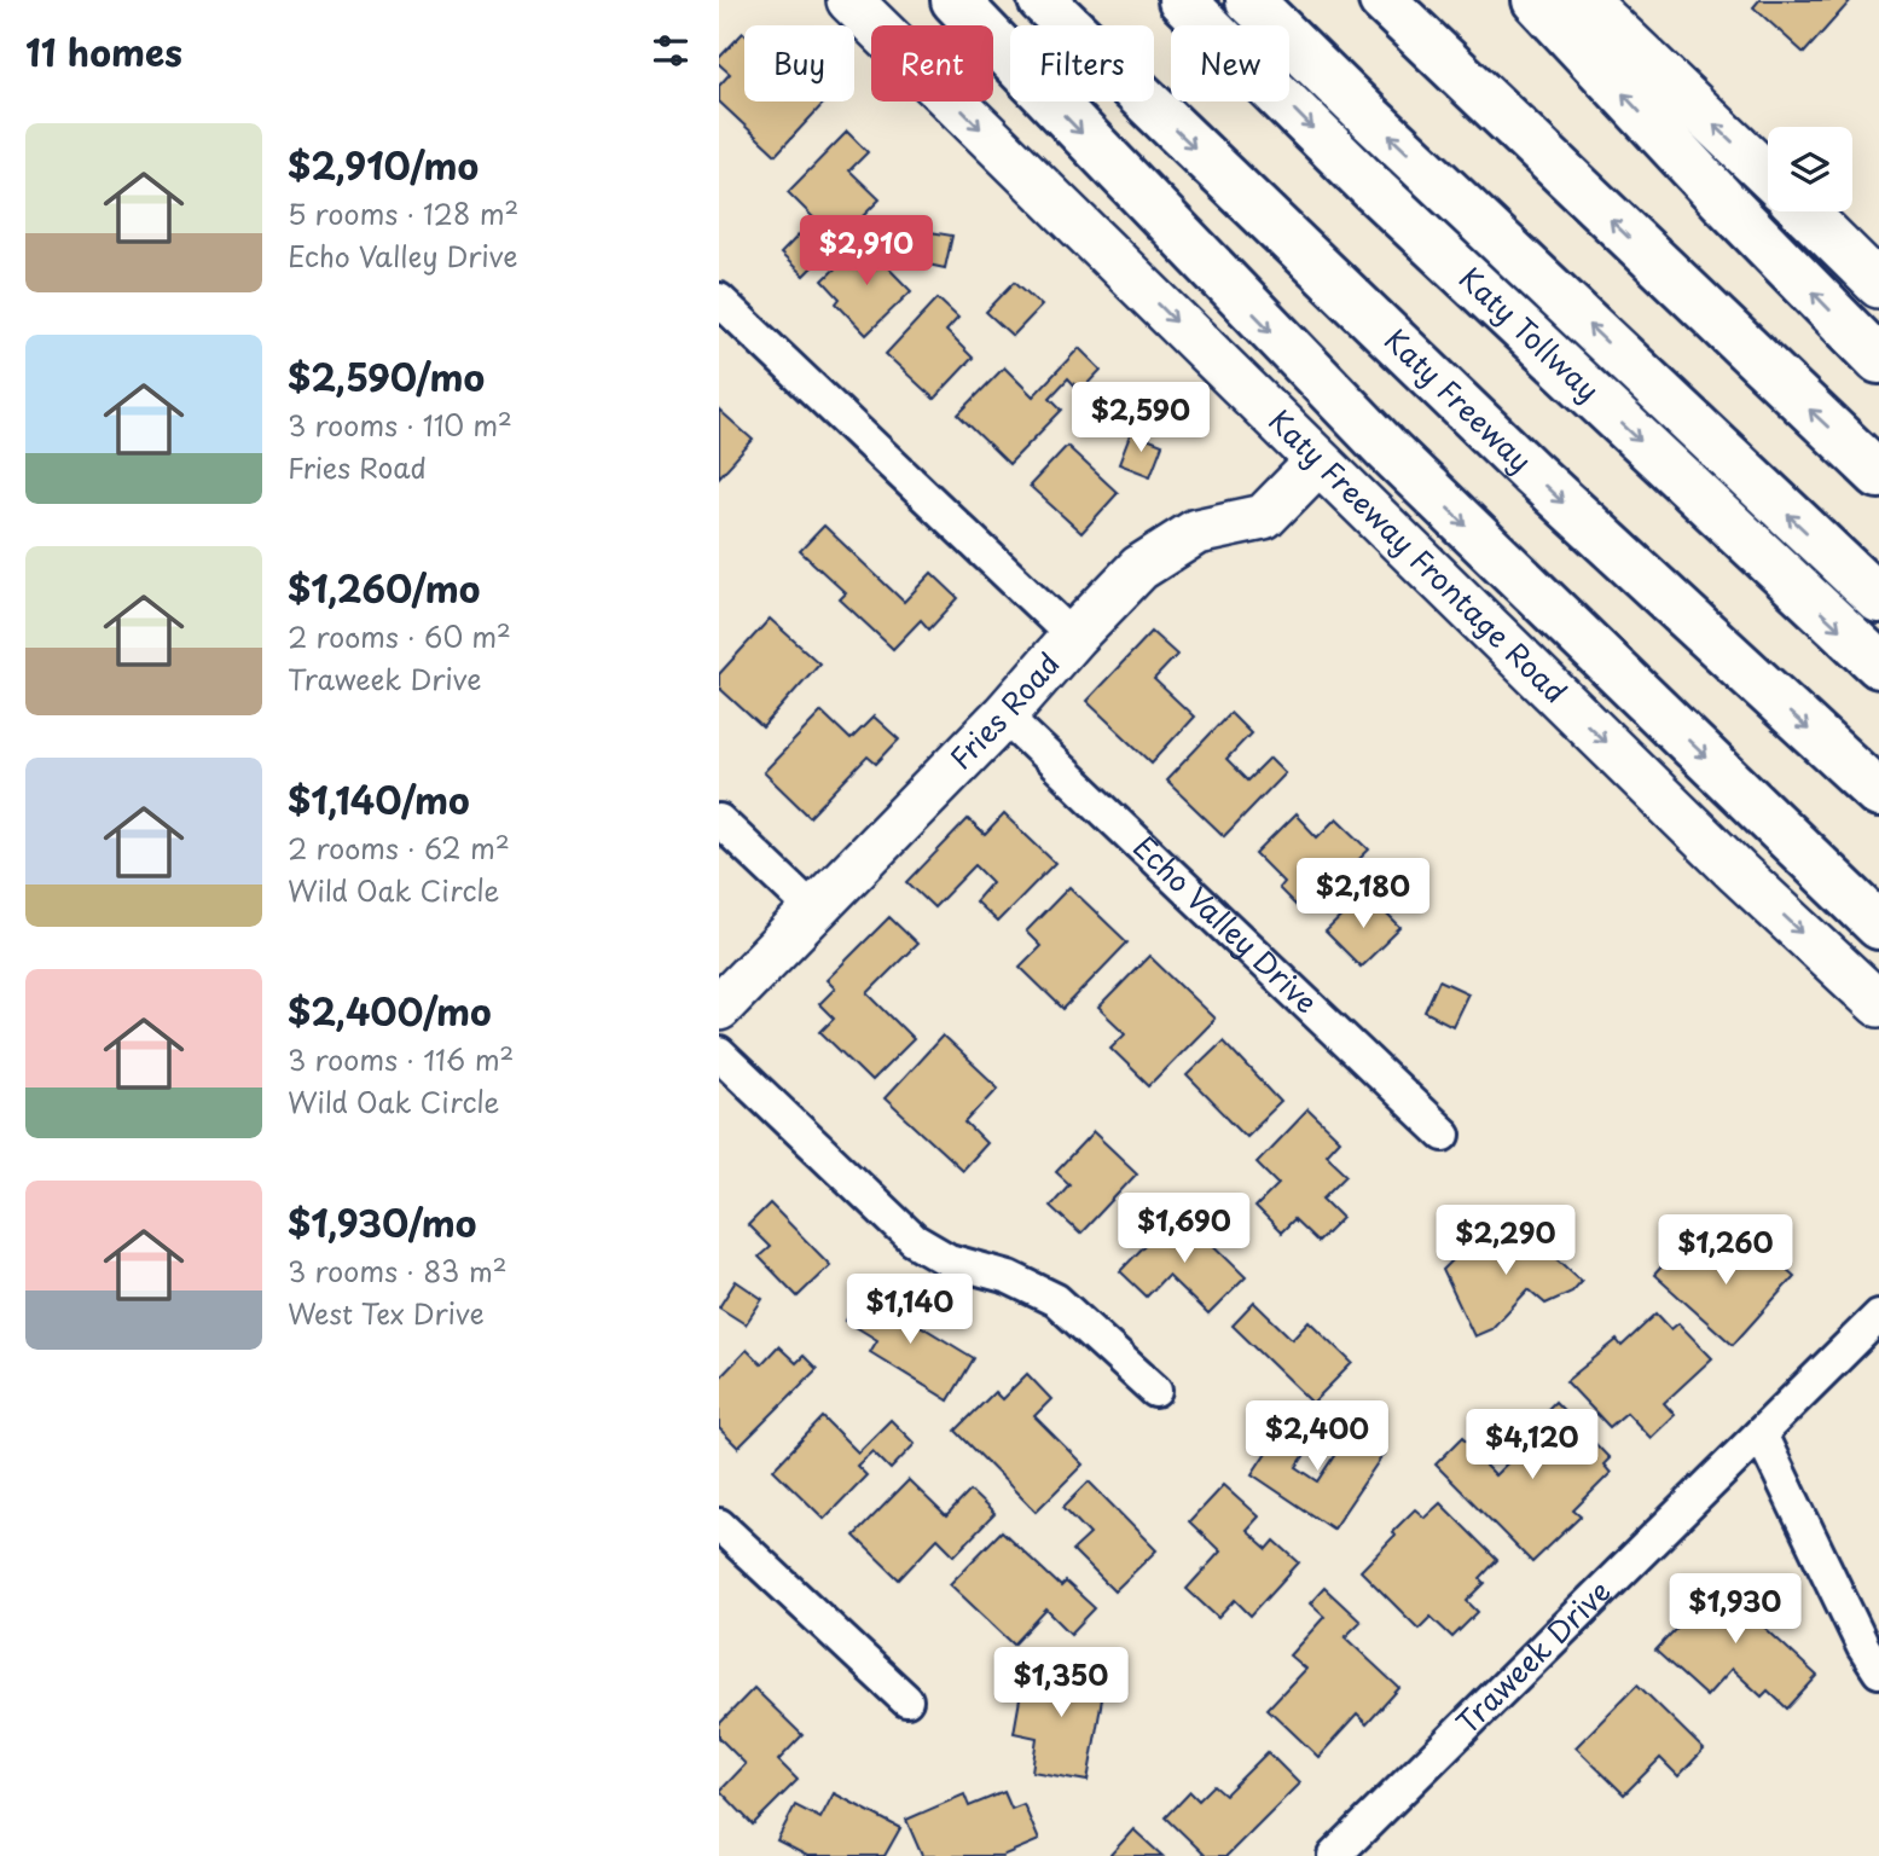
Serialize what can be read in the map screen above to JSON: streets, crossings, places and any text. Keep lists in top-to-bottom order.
{
  "streets": {
    "highway": ["Katy Tollway", "Katy Freeway"],
    "main road": ["Katy Freeway Frontage Road", "Fries Road"],
    "street": ["Echo Valley Drive", "Traweek Drive"]
  },
  "crossings": [
    ["Katy Freeway Frontage Road", "Fries Road"],
    ["Fries Road", "Echo Valley Drive"]
  ],
  "one_way": ["Katy Freeway Frontage Road"],
  "page": {
    "heading": "11 homes",
    "chip": [
      "Buy",
      "Rent",
      "Filters",
      "New"
    ],
    "list": [
      {
        "name": "$2,910/mo",
        "note": "5 rooms · 128 m² · Echo Valley Drive"
      },
      {
        "name": "$2,590/mo",
        "note": "3 rooms · 110 m² · Fries Road"
      },
      {
        "name": "$1,260/mo",
        "note": "2 rooms · 60 m² · Traweek Drive"
      },
      {
        "name": "$1,140/mo",
        "note": "2 rooms · 62 m² · Wild Oak Circle"
      },
      {
        "name": "$2,400/mo",
        "note": "3 rooms · 116 m² · Wild Oak Circle"
      },
      {
        "name": "$1,930/mo",
        "note": "3 rooms · 83 m² · West Tex Drive"
      }
    ],
    "price": [
      "$2,910",
      "$2,590",
      "$2,180",
      "$1,690",
      "$2,290",
      "$1,260",
      "$1,140",
      "$2,400",
      "$4,120",
      "$1,930",
      "$1,350"
    ]
  }
}
